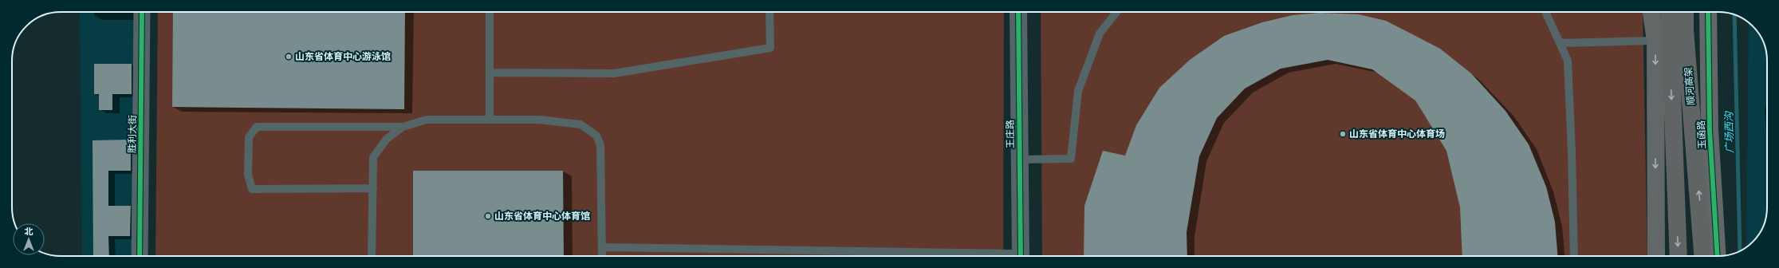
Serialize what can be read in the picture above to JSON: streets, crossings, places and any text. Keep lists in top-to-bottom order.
{
  "streets": {
    "highway": ["顺河高架"],
    "main road": ["玉函路"],
    "street": ["胜利大街", "王庄路"]
  },
  "water": ["广场西沟"],
  "places": ["山东省体育中心游泳馆", "山东省体育中心体育场", "山东省体育中心体育馆"],
  "north": "top"
}
